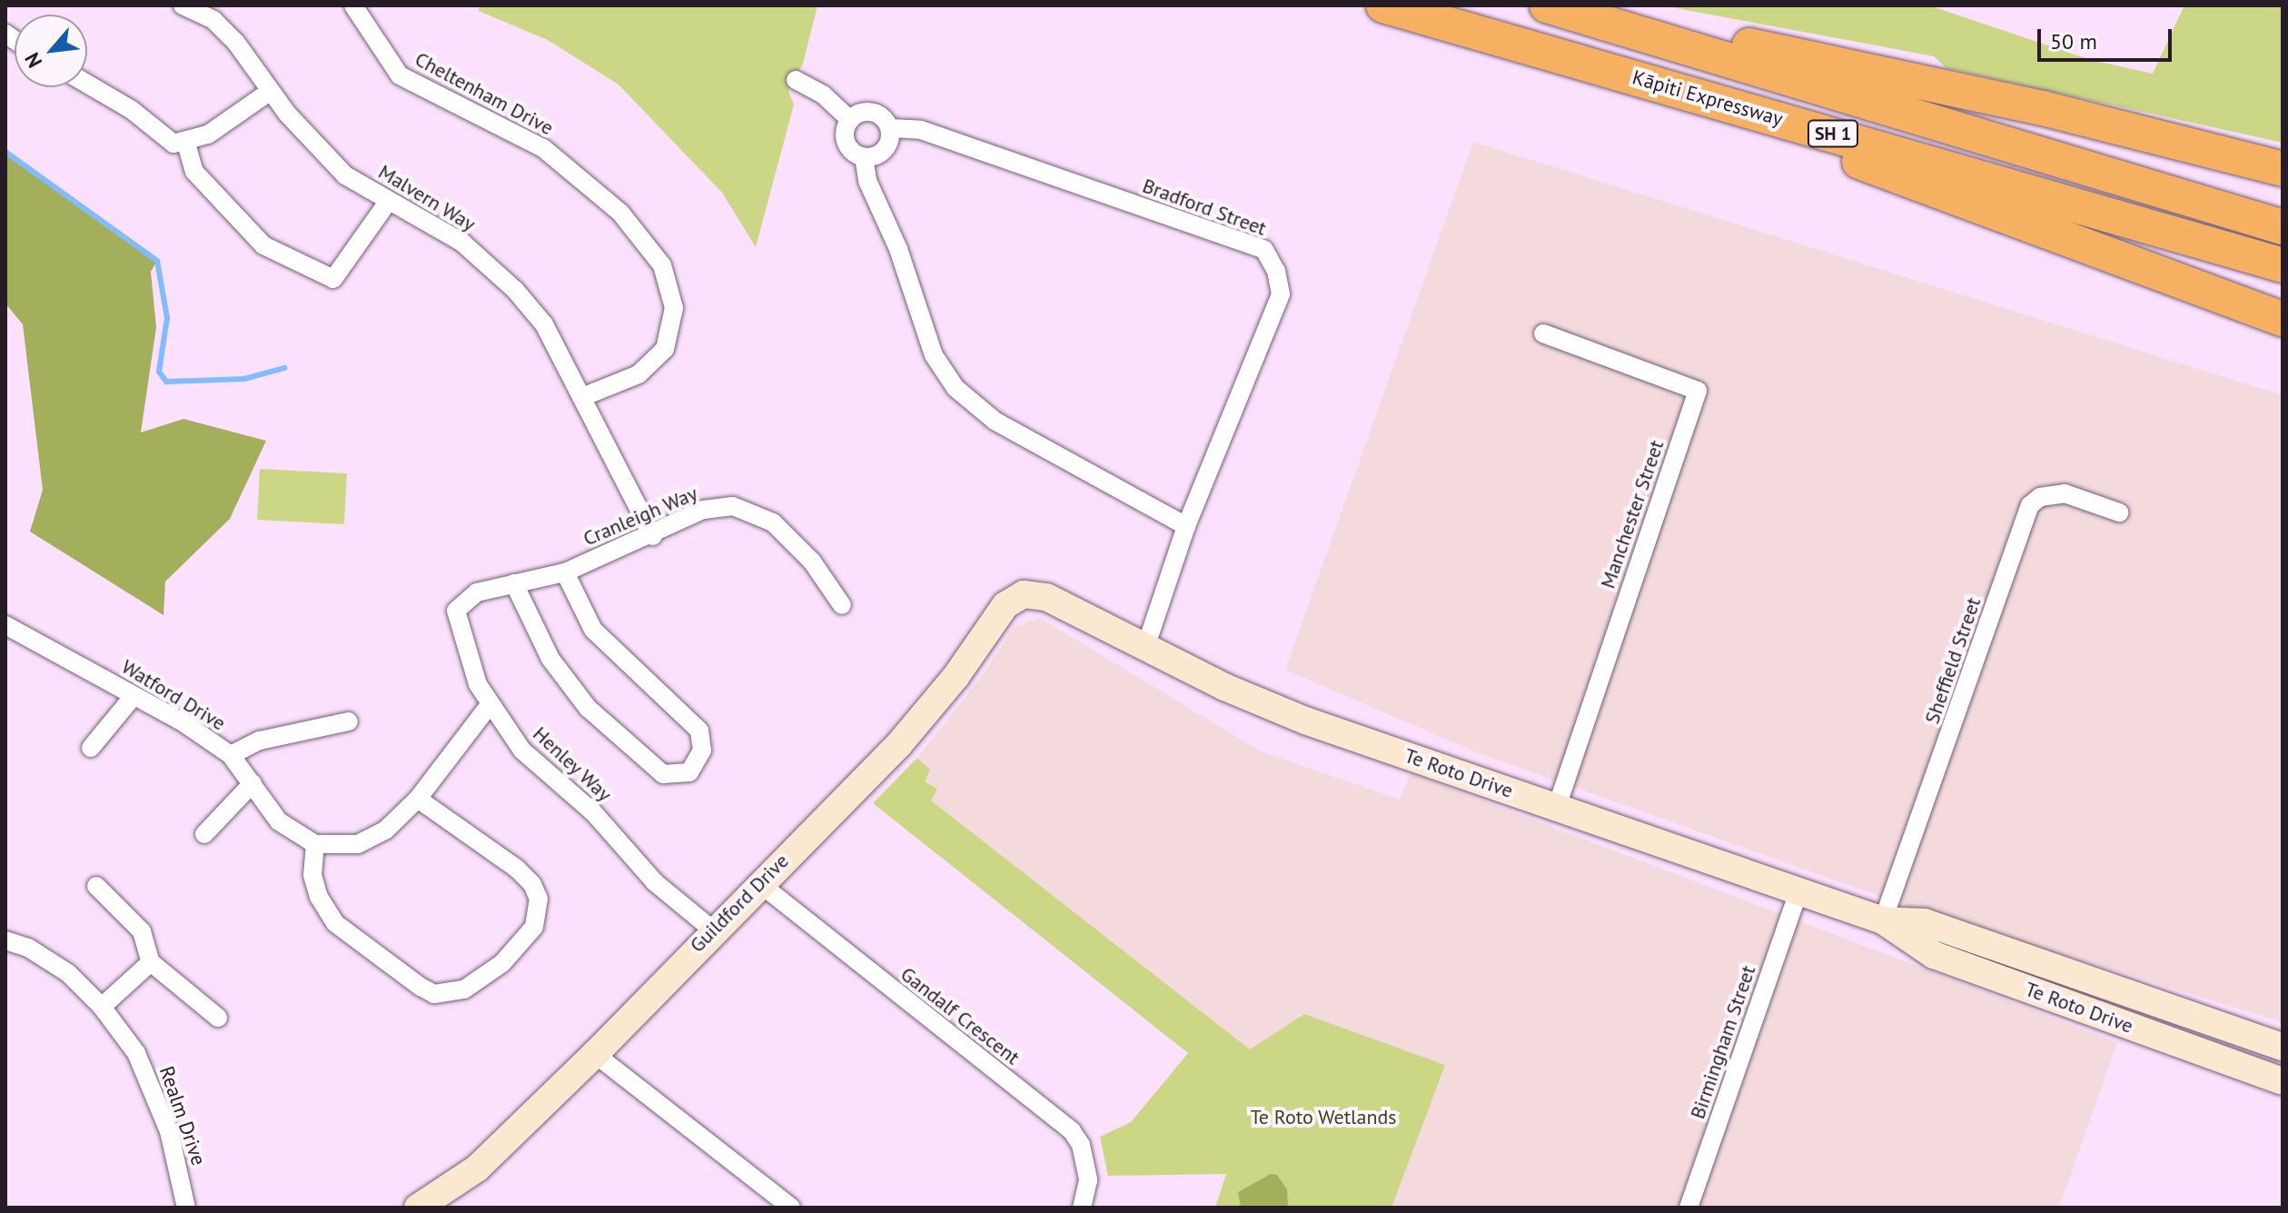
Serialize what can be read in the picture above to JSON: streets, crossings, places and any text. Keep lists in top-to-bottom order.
{
  "streets": {
    "highway": ["Kāpiti Expressway", "SH 1"],
    "street": [
      "Cheltenham Drive",
      "Malvern Way",
      "Bradford Street",
      "Manchester Street",
      "Cranleigh Way",
      "Sheffield Street",
      "Watford Drive",
      "Henley Way",
      "Te Roto Drive",
      "Guildford Drive",
      "Gandalf Crescent",
      "Birmingham Street",
      "Realm Drive"
    ]
  },
  "crossings": [
    ["Cheltenham Drive", "Malvern Way"],
    ["Malvern Way", "Cranleigh Way"],
    ["Bradford Street", "Te Roto Drive"],
    ["Manchester Street", "Te Roto Drive"],
    ["Cranleigh Way", "Henley Way"],
    ["Sheffield Street", "Te Roto Drive"],
    ["Henley Way", "Guildford Drive"],
    ["Te Roto Drive", "Guildford Drive"],
    ["Te Roto Drive", "Birmingham Street"],
    ["Guildford Drive", "Gandalf Crescent"]
  ],
  "parks": ["Te Roto Wetlands"],
  "scale_bar": "50 m",
  "north": "bottom left"
}
